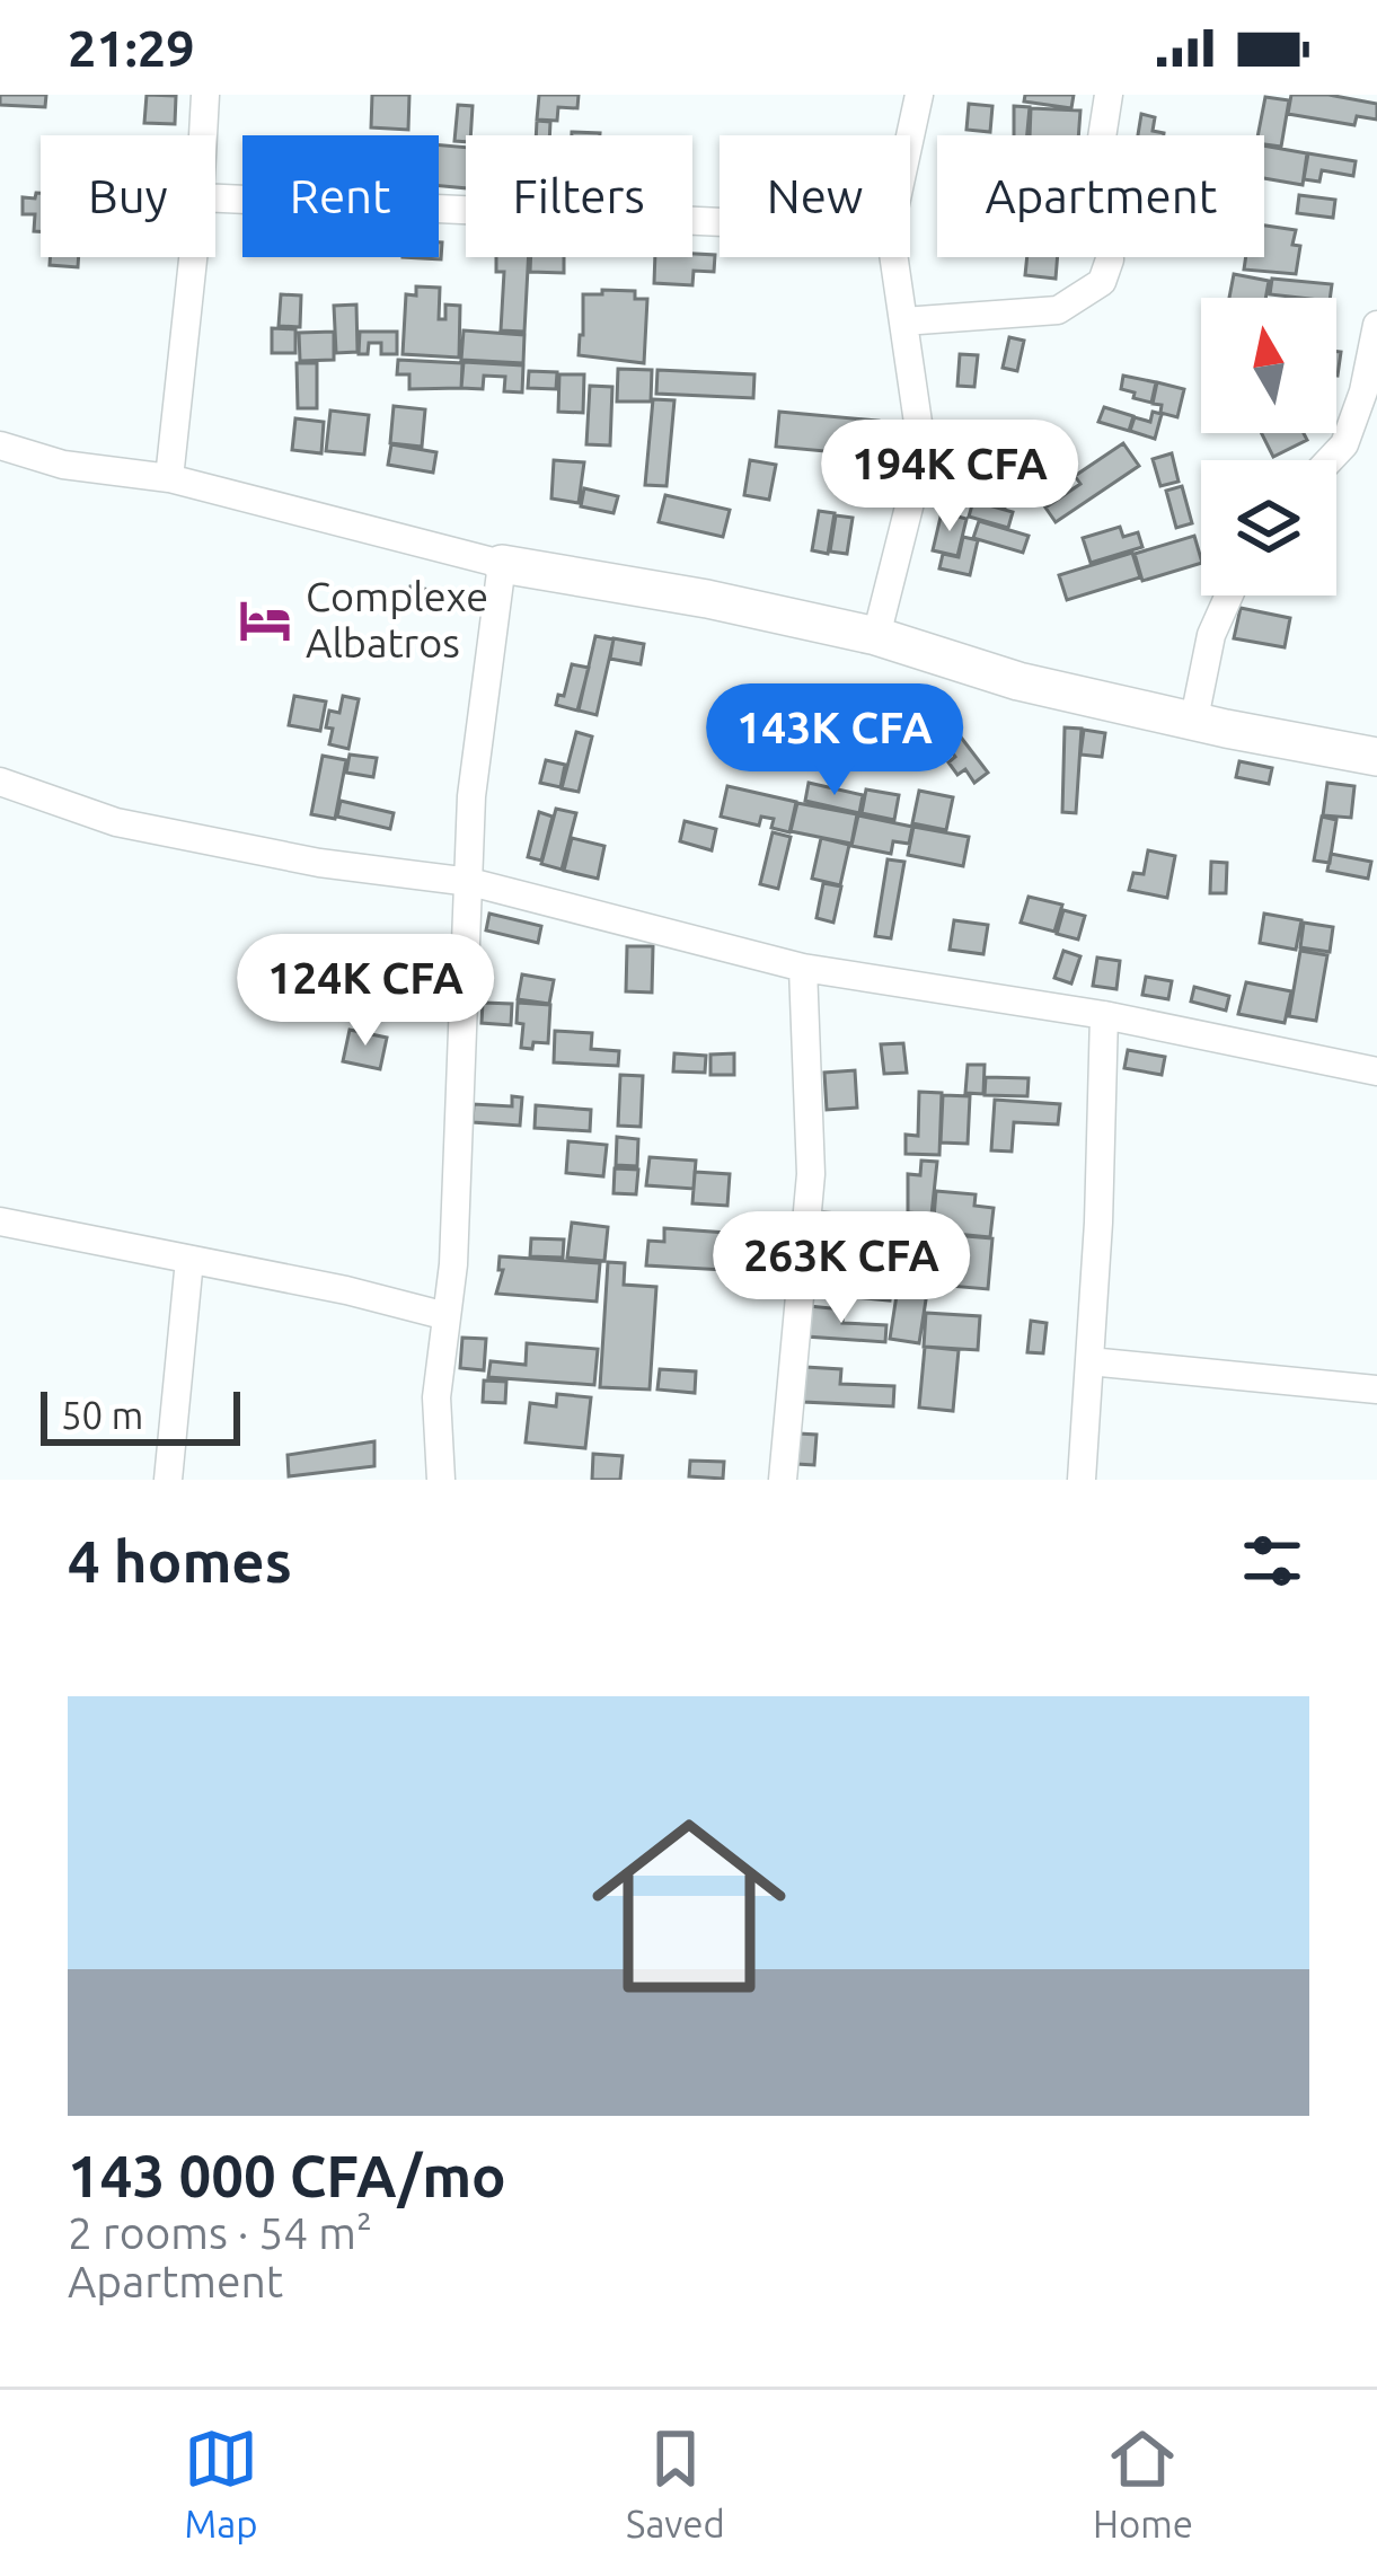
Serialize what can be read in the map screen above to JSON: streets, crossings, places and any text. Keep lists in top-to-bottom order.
{
  "places": {
    "hotel": ["Complexe Albatros"]
  },
  "scale_bar": "50 m",
  "north": "top",
  "page": {
    "status": "21:29",
    "chip": [
      "Buy",
      "Rent",
      "Filters",
      "New",
      "Apartment"
    ],
    "price": [
      "194K CFA",
      "143K CFA",
      "124K CFA",
      "263K CFA"
    ],
    "scale": "50 m",
    "heading": "4 homes",
    "list": [
      {
        "name": "143 000 CFA/mo",
        "note": "2 rooms · 54 m² · Apartment"
      }
    ],
    "tabs": ["Map", "Saved", "Home"]
  }
}
